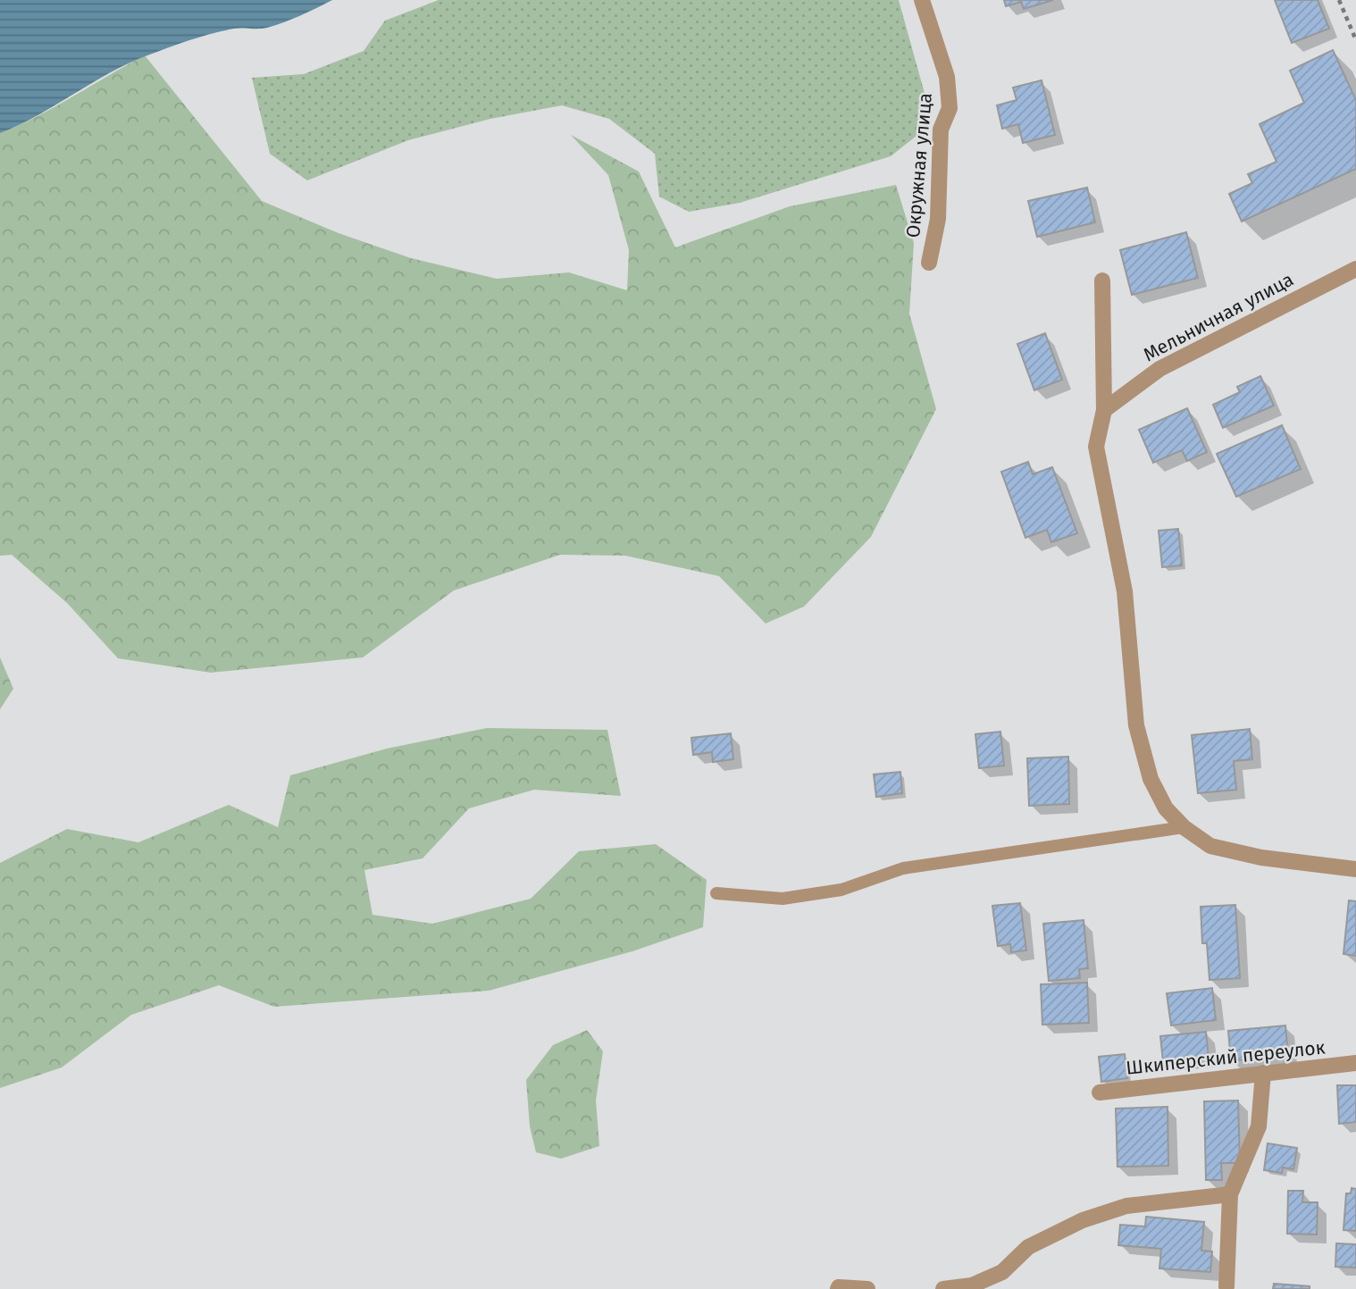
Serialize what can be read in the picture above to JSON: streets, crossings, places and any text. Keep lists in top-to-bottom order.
{
  "streets": {
    "street": ["Окружная улица", "Мельничная улица", "Шкиперский переулок"]
  }
}
